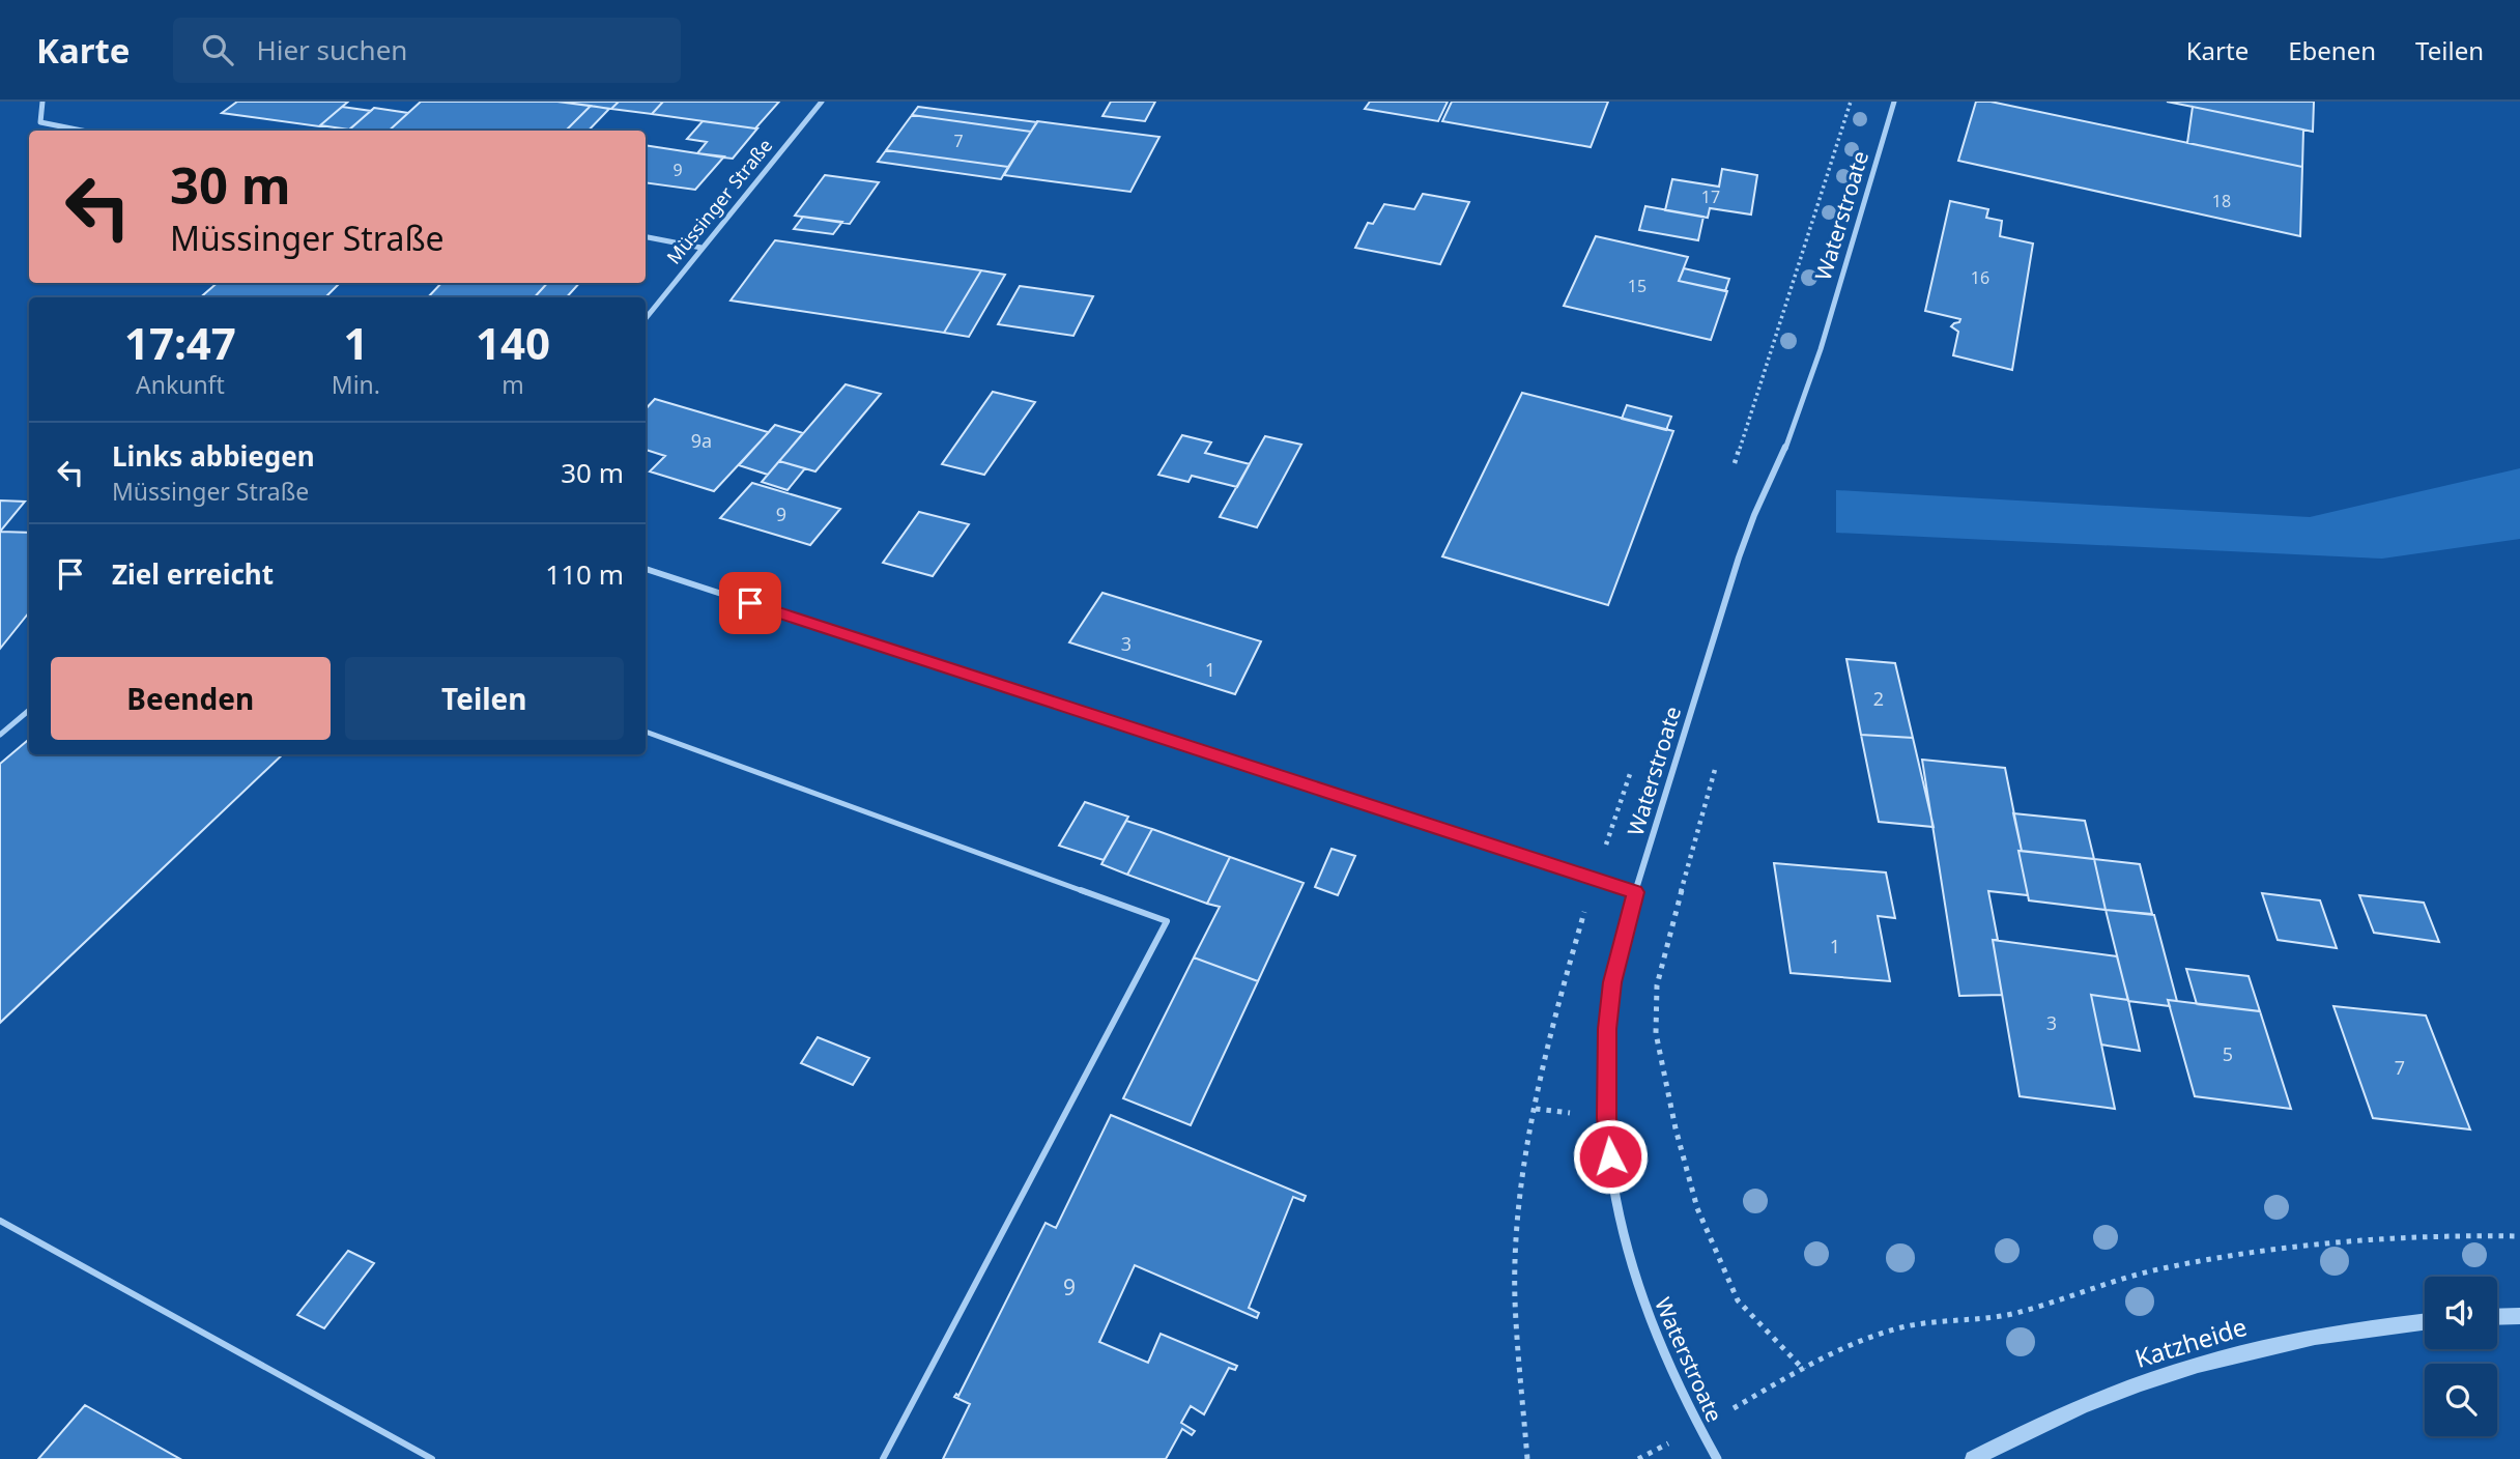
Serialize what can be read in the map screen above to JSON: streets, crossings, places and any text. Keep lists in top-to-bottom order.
{
  "streets": {
    "street": ["Müssinger Straße", "Waterstroate", "Katzheide"]
  },
  "house_numbers": [
    "7",
    "9",
    "17",
    "18",
    "16",
    "15",
    "9a",
    "9",
    "3",
    "1",
    "2",
    "1",
    "3",
    "5",
    "7",
    "9"
  ],
  "page": {
    "header": "Karte",
    "search": "Hier suchen",
    "nav": ["Karte", "Ebenen", "Teilen"],
    "turn": ["30 m", "Müssinger Straße"],
    "eta": [
      "17:47",
      "Ankunft",
      "1",
      "Min.",
      "140",
      "m"
    ],
    "list": [
      {
        "name": "Links abbiegen",
        "note": "Müssinger Straße",
        "value": "30 m"
      },
      {
        "name": "Ziel erreicht",
        "value": "110 m"
      }
    ],
    "buttons": ["Beenden", "Teilen"]
  }
}
